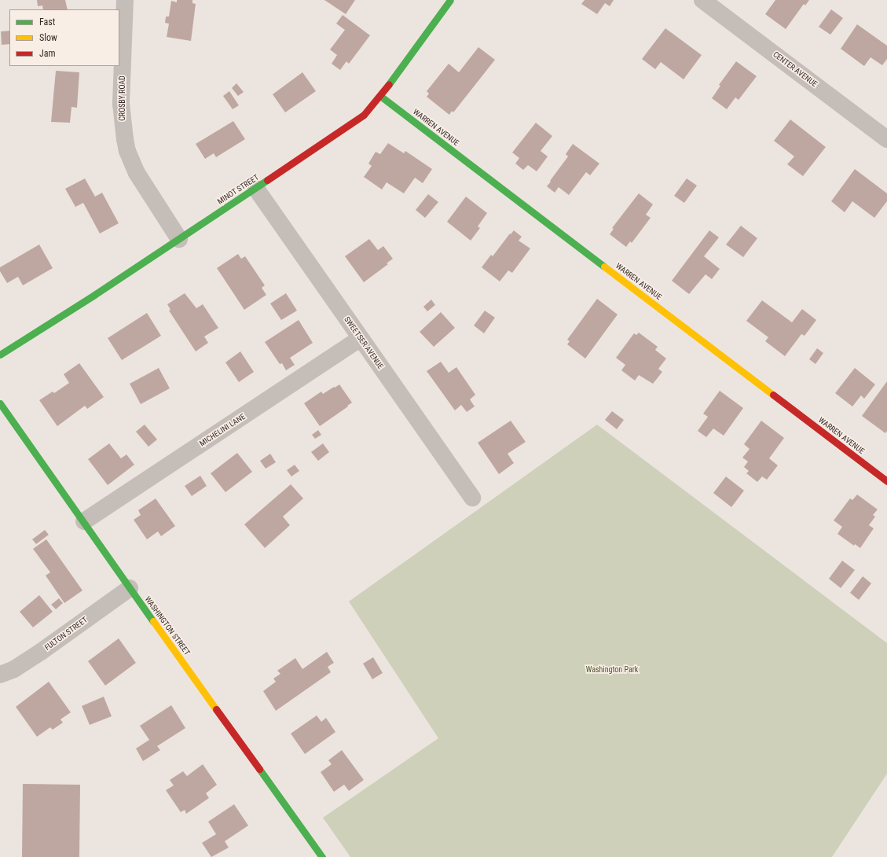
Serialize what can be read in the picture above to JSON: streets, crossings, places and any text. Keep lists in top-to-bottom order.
{
  "streets": {
    "street": [
      "CENTER AVENUE",
      "CROSBY ROAD",
      "WARREN AVENUE",
      "MINOT STREET",
      "SWEETSER AVENUE",
      "MICHELINI LANE",
      "WASHINGTON STREET",
      "FULTON STREET"
    ]
  },
  "crossings": [
    ["CROSBY ROAD", "MINOT STREET"],
    ["WARREN AVENUE", "MINOT STREET"],
    ["MINOT STREET", "SWEETSER AVENUE"],
    ["SWEETSER AVENUE", "MICHELINI LANE"],
    ["MICHELINI LANE", "WASHINGTON STREET"],
    ["WASHINGTON STREET", "FULTON STREET"]
  ],
  "parks": ["Washington Park"],
  "legend": ["Fast", "Slow", "Jam"]
}
